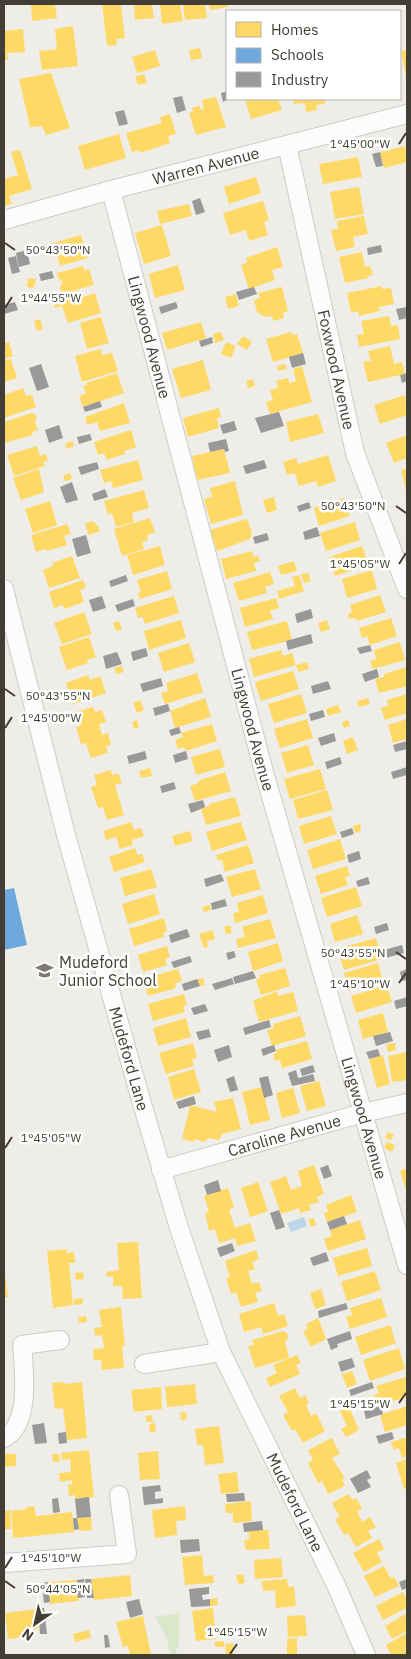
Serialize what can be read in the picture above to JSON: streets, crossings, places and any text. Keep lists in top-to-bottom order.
{
  "streets": {
    "street": [
      "Warren Avenue",
      "Lingwood Avenue",
      "Foxwood Avenue",
      "Mudeford Lane",
      "Caroline Avenue"
    ]
  },
  "crossings": [
    ["Warren Avenue", "Lingwood Avenue"],
    ["Warren Avenue", "Foxwood Avenue"],
    ["Lingwood Avenue", "Caroline Avenue"],
    ["Mudeford Lane", "Caroline Avenue"]
  ],
  "places": {
    "school or university": ["Mudeford Junior School"]
  },
  "legend": ["Homes", "Schools", "Industry"],
  "north": "bottom left",
  "coordinates": [
    "1°45'00\"W",
    "50°43'50\"N",
    "1°44'55\"W",
    "1°45'05\"W",
    "50°43'55\"N",
    "1°45'10\"W",
    "1°45'15\"W",
    "50°44'05\"N"
  ]
}
